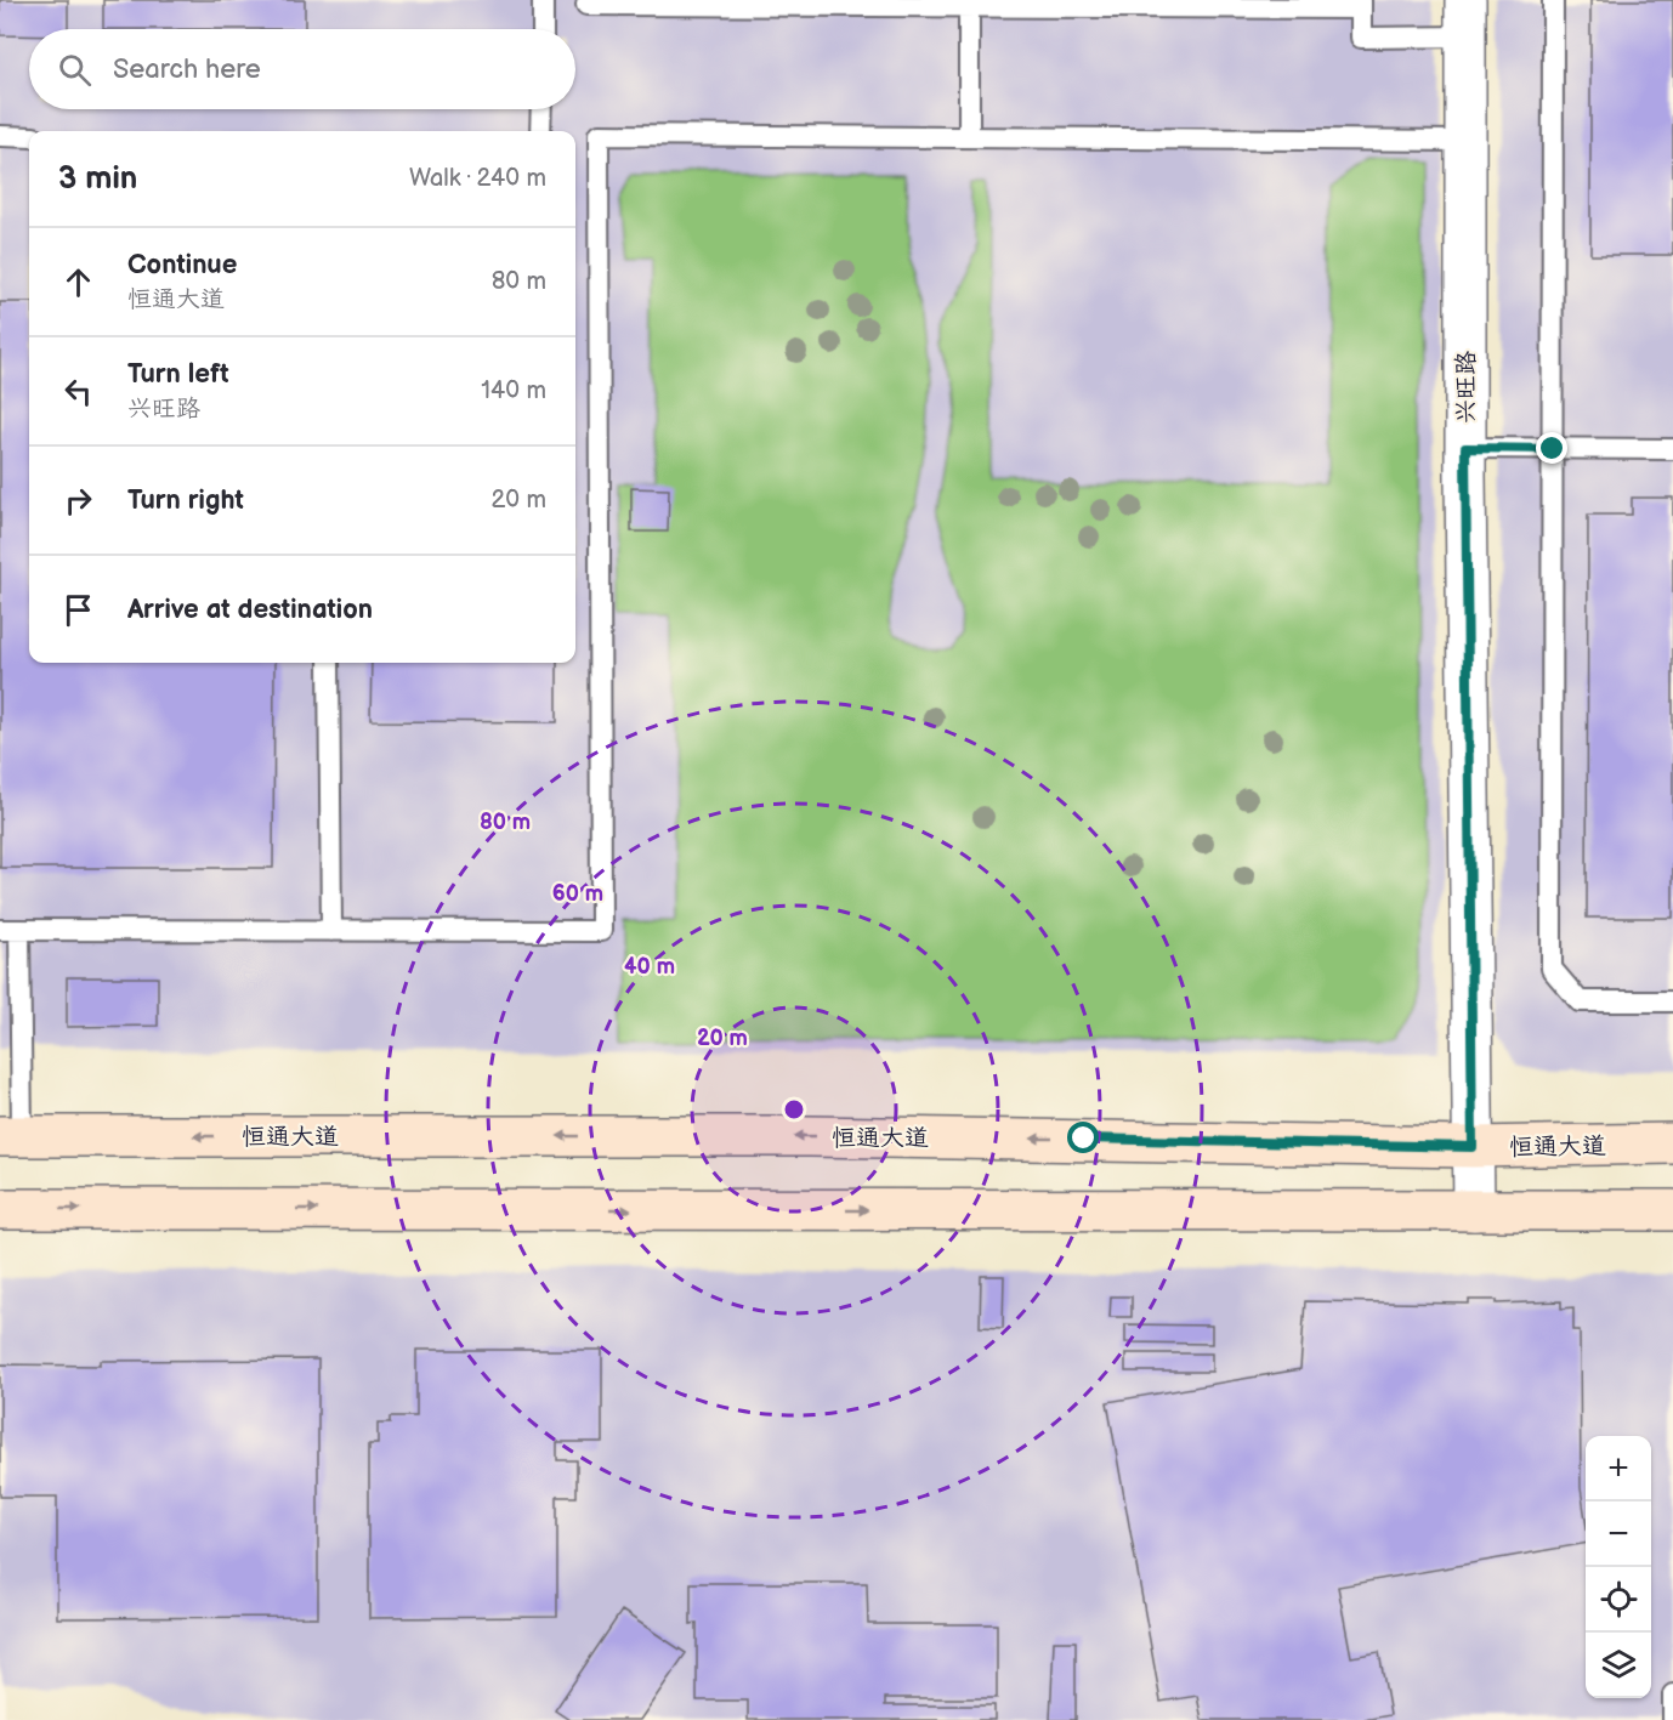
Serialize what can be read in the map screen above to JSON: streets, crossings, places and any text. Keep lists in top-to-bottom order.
{
  "streets": {
    "main road": ["恒通大道"],
    "street": ["兴旺路"]
  },
  "crossings": [
    ["兴旺路", "恒通大道"]
  ],
  "page": {
    "search": "Search here",
    "heading": ["3 min", "Walk · 240 m"],
    "list": [
      ["Continue", "恒通大道", "80 m"],
      ["Turn left", "兴旺路", "140 m"],
      ["Turn right", "20 m"],
      "Arrive at destination"
    ],
    "map_buttons": ["+", "−"]
  },
  "rings": [
    "80 m",
    "60 m",
    "40 m",
    "20 m"
  ]
}
